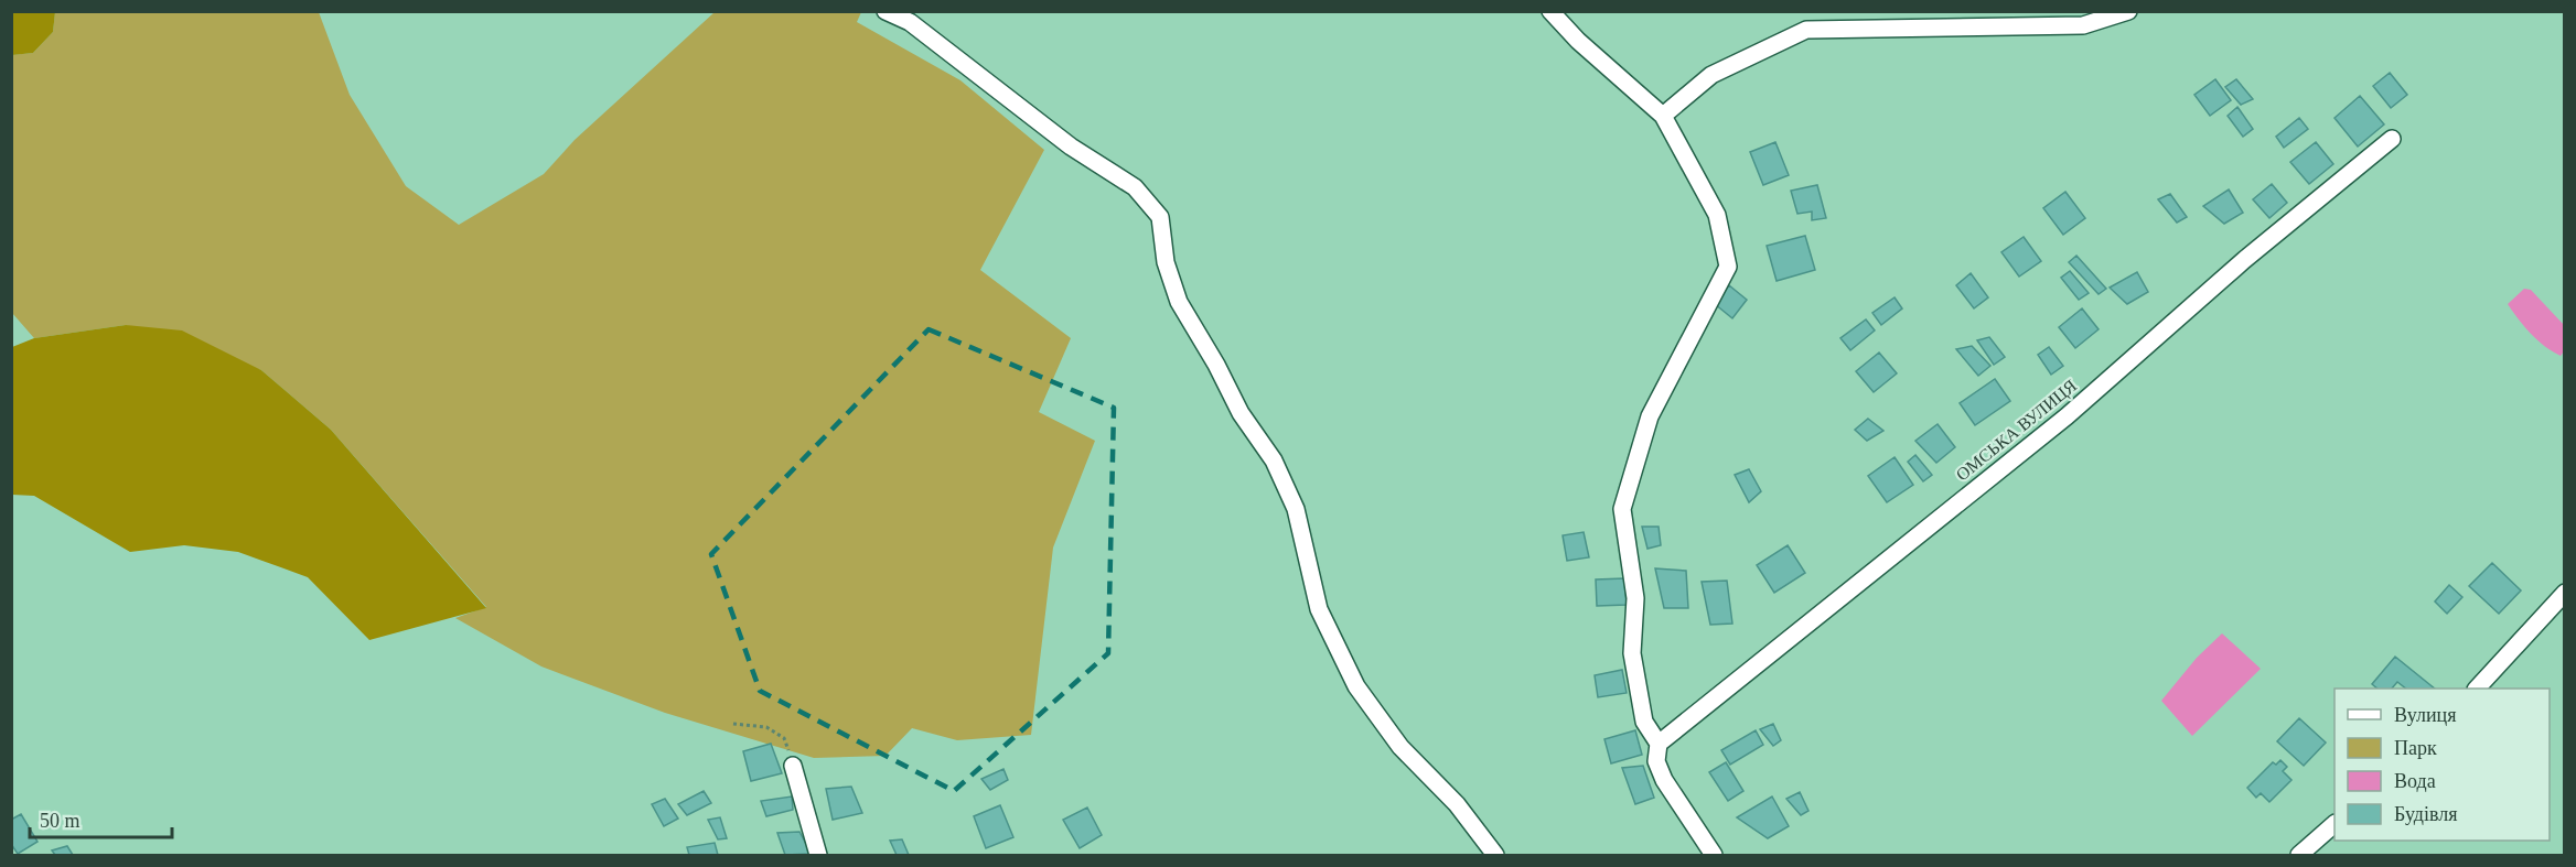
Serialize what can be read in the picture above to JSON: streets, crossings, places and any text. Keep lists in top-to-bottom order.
{
  "streets": {
    "street": ["ОМСЬКА ВУЛИЦЯ"]
  },
  "legend": [
    "Вулиця",
    "Парк",
    "Вода",
    "Будівля"
  ],
  "scale_bar": "50 m"
}
